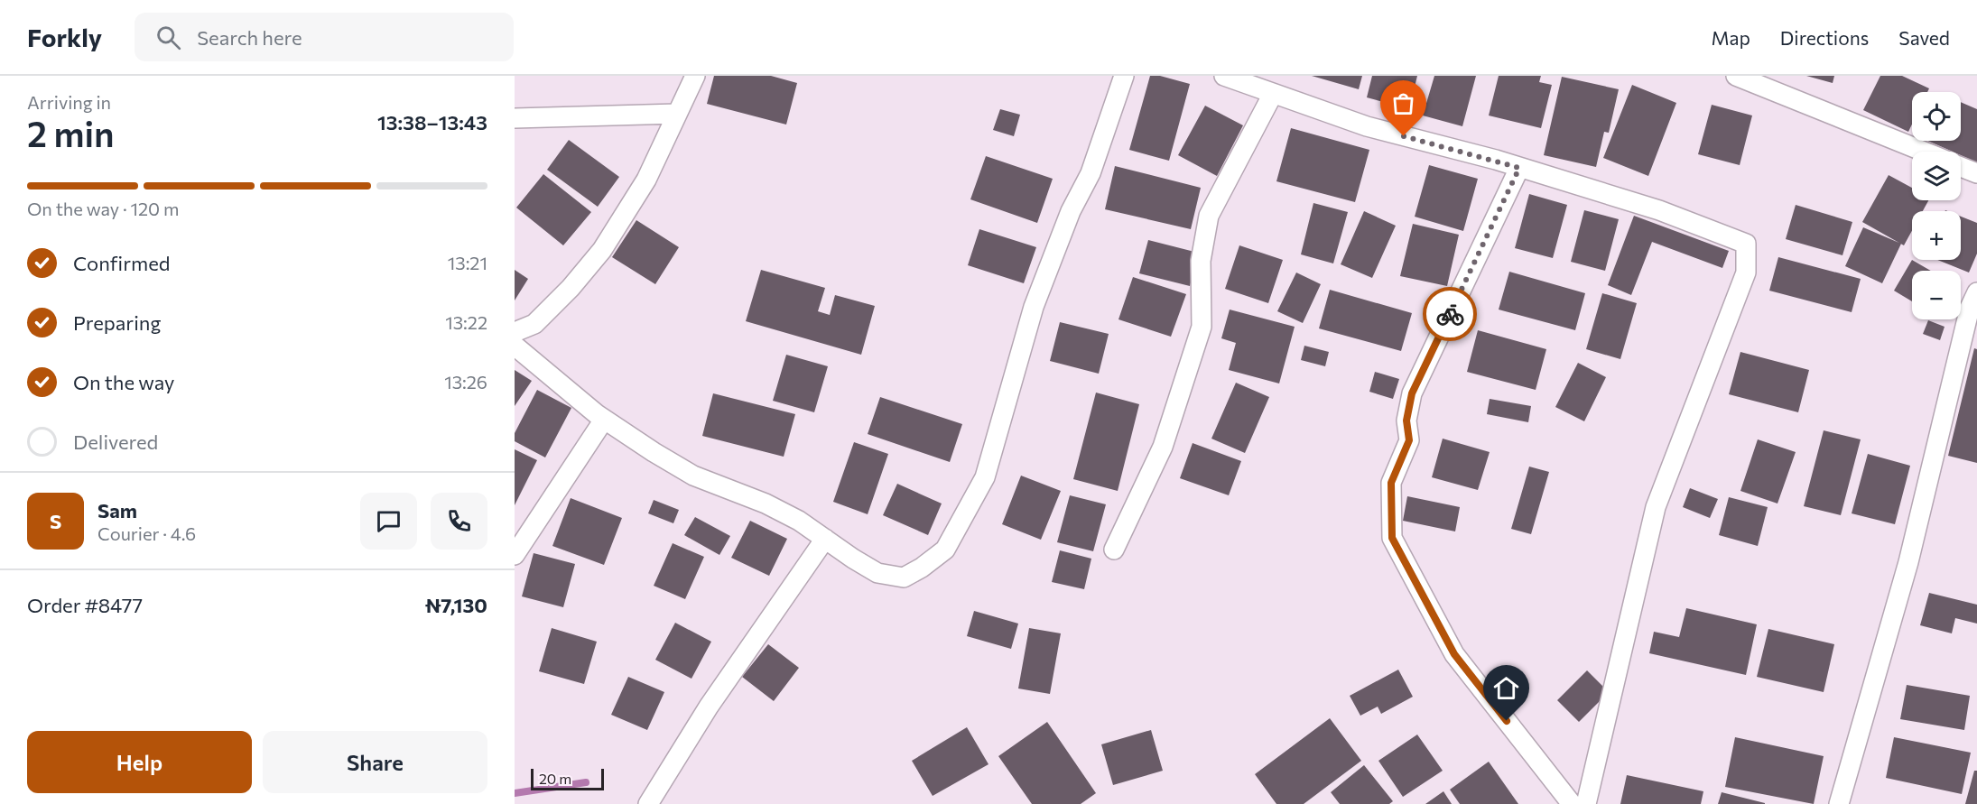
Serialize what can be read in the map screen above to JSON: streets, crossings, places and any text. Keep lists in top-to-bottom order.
{
  "scale_bar": "20 m",
  "page": {
    "header": "Forkly",
    "search": "Search here",
    "nav": ["Map", "Directions", "Saved"],
    "heading": ["2 min", "Arriving in", "13:38–13:43"],
    "panel": [
      "Sam",
      "Courier · 4.6",
      "Order #8477",
      "₦7,130"
    ],
    "map_buttons": ["+", "−"],
    "bar": "On the way · 120 m",
    "list": [
      ["Confirmed", "13:21"],
      ["Preparing", "13:22"],
      ["On the way", "13:26"],
      "Delivered"
    ],
    "round": "S",
    "buttons": ["Help", "Share"],
    "scale": "20 m"
  }
}
